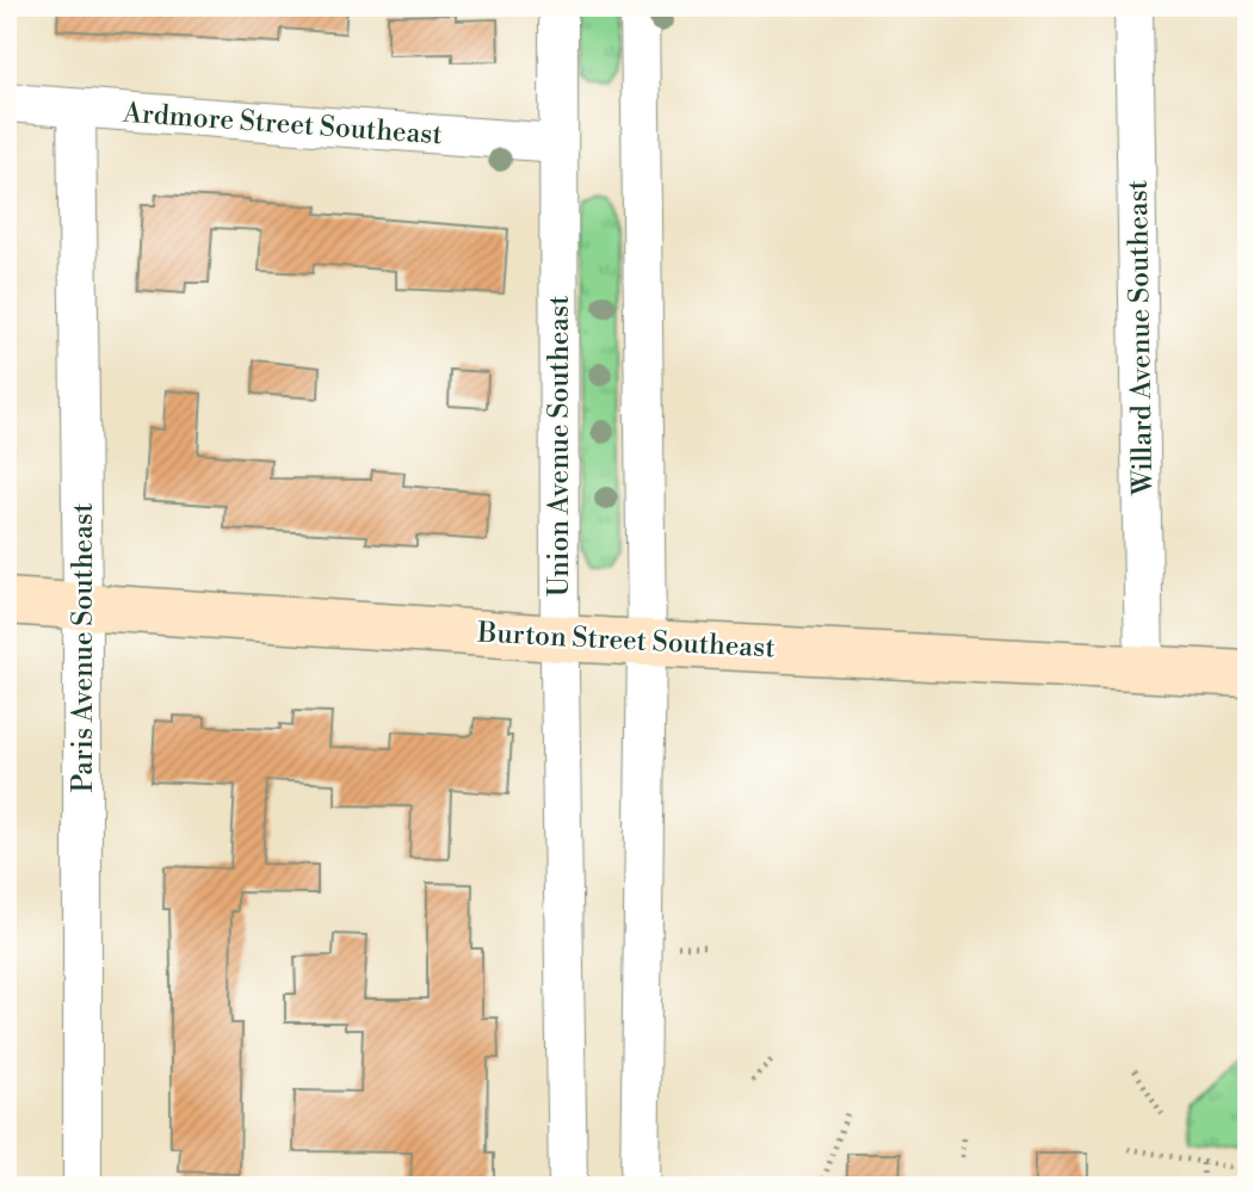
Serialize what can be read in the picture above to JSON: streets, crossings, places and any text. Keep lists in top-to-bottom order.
{
  "streets": {
    "main road": ["Burton Street Southeast"],
    "street": [
      "Ardmore Street Southeast",
      "Willard Avenue Southeast",
      "Union Avenue Southeast",
      "Paris Avenue Southeast"
    ]
  },
  "crossings": [
    ["Ardmore Street Southeast", "Union Avenue Southeast"],
    ["Ardmore Street Southeast", "Paris Avenue Southeast"],
    ["Willard Avenue Southeast", "Burton Street Southeast"],
    ["Union Avenue Southeast", "Burton Street Southeast"],
    ["Burton Street Southeast", "Paris Avenue Southeast"]
  ]
}
